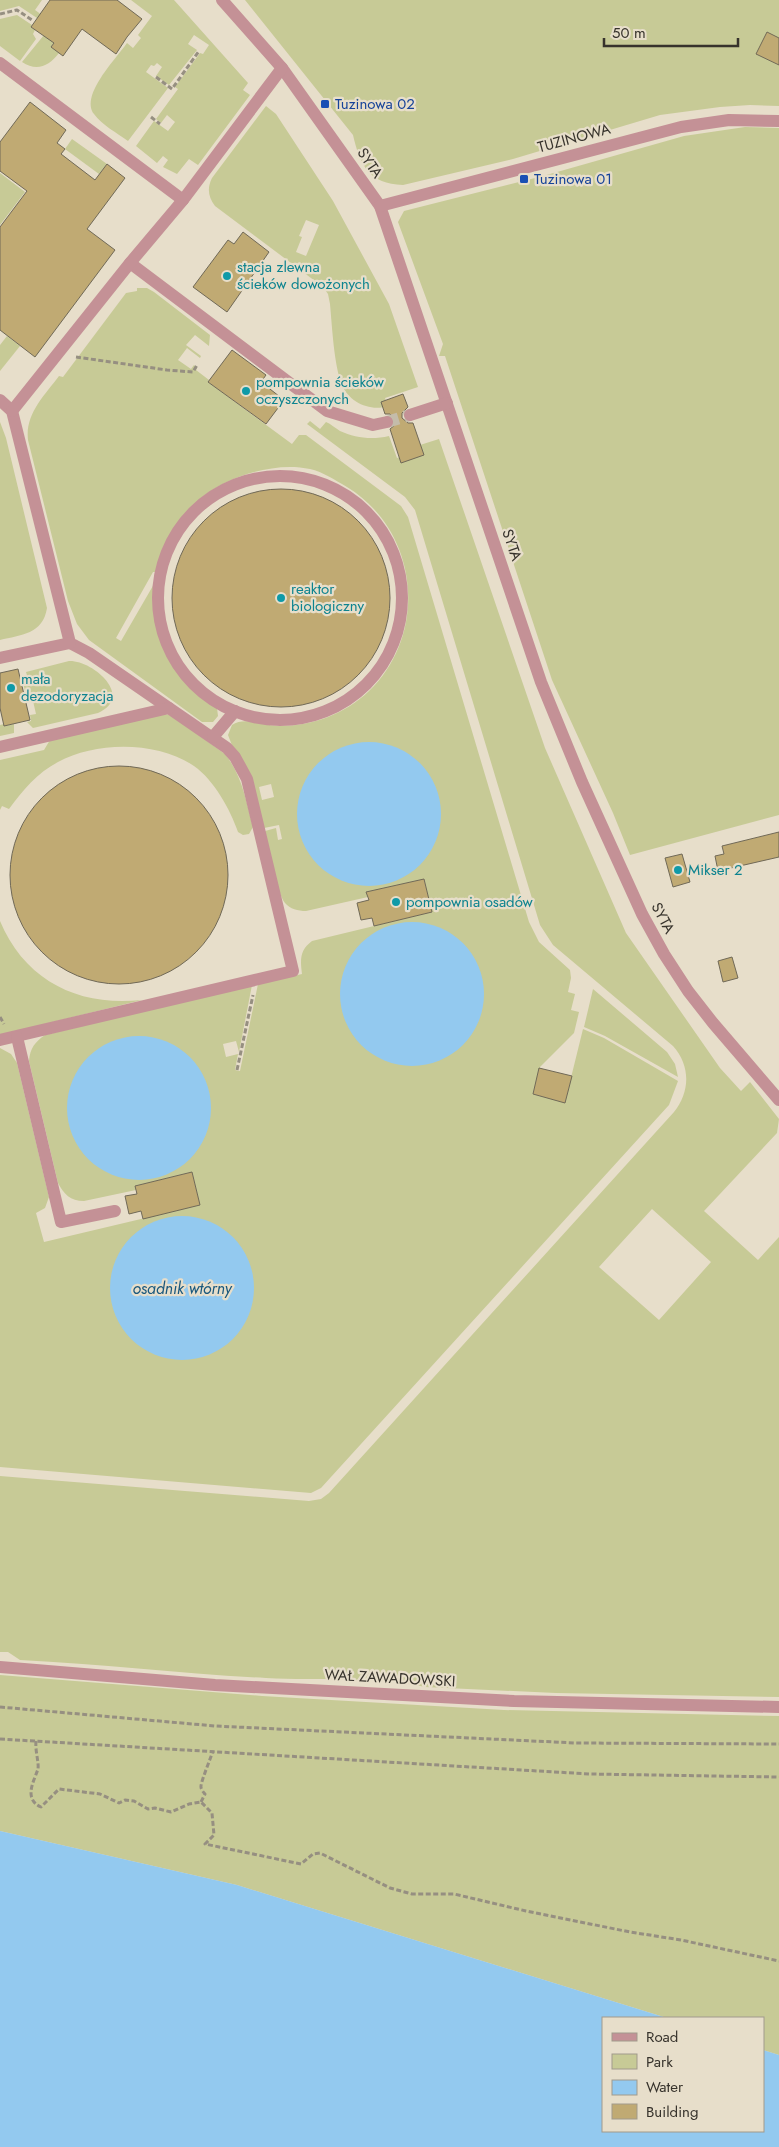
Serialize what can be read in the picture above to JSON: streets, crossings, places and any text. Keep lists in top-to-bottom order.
{
  "streets": {
    "street": ["TUZINOWA", "SYTA", "WAŁ ZAWADOWSKI"]
  },
  "crossings": [
    ["TUZINOWA", "SYTA"]
  ],
  "water": ["osadnik wtórny"],
  "places": {
    "transit": ["Tuzinowa 02", "Tuzinowa 01"],
    "other": [
      "stacja zlewna ścieków dowożonych",
      "pompownia ścieków oczyszczonych",
      "reaktor biologiczny",
      "mała dezodoryzacja",
      "Mikser 2",
      "pompownia osadów"
    ]
  },
  "legend": [
    "Road",
    "Park",
    "Water",
    "Building"
  ],
  "scale_bar": "50 m"
}
